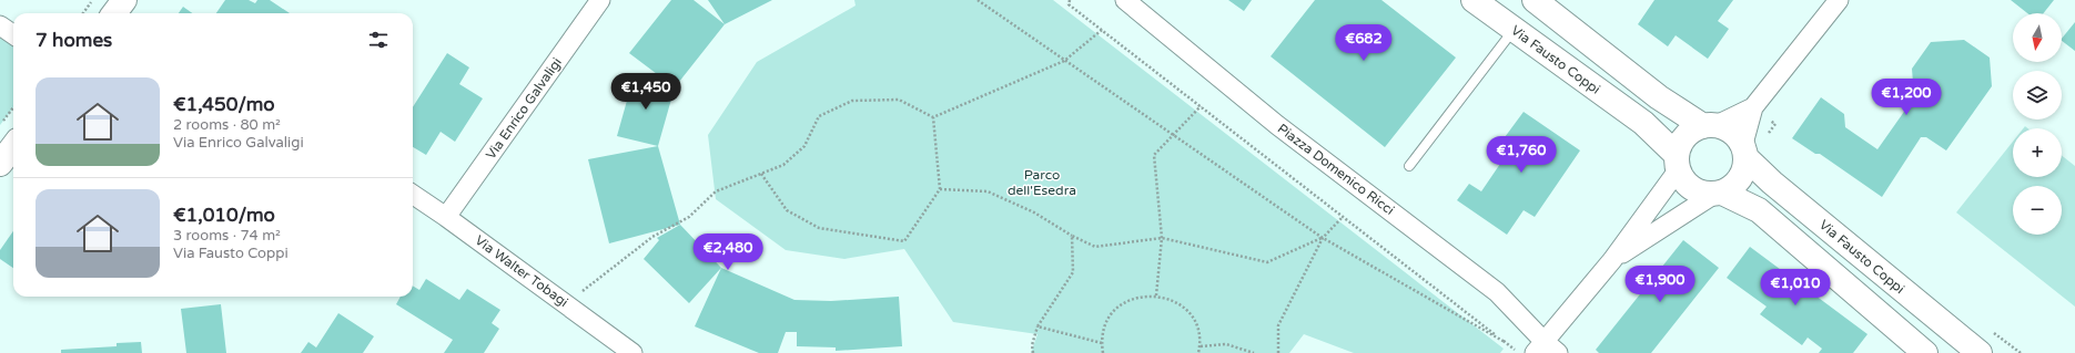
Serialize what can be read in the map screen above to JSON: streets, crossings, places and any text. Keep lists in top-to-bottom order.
{
  "streets": {
    "street": [
      "Via Fausto Coppi",
      "Via Enrico Galvaligi",
      "Piazza Domenico Ricci",
      "Via Walter Tobagi"
    ]
  },
  "crossings": [
    ["Via Enrico Galvaligi", "Via Walter Tobagi"]
  ],
  "parks": ["Parco dell'Esedra"],
  "north": "bottom",
  "page": {
    "map_buttons": ["+", "−"],
    "heading": "7 homes",
    "price": [
      "€682",
      "€1,450",
      "€1,200",
      "€1,760",
      "€2,480",
      "€1,900",
      "€1,010"
    ],
    "list": [
      {
        "name": "€1,450/mo",
        "note": "2 rooms · 80 m² · Via Enrico Galvaligi"
      },
      {
        "name": "€1,010/mo",
        "note": "3 rooms · 74 m² · Via Fausto Coppi"
      }
    ]
  }
}
